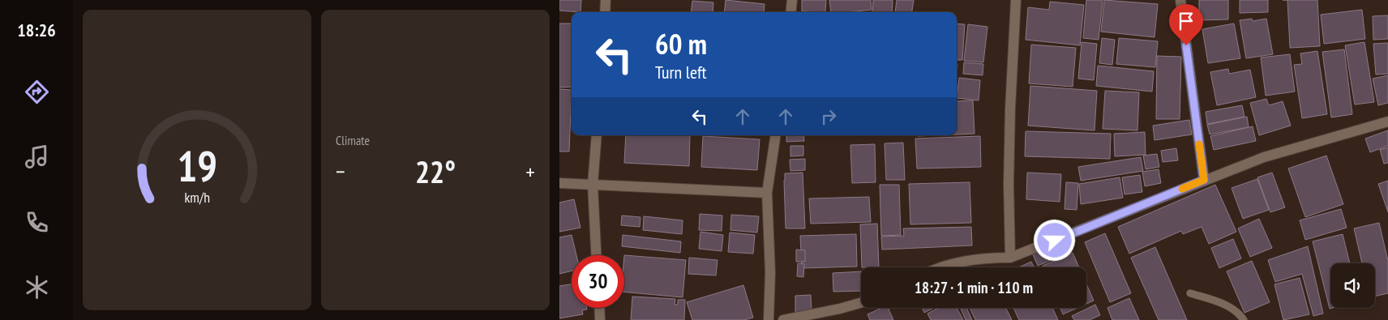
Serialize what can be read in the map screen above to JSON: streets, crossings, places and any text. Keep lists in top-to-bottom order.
{
  "page": {
    "tabs": "18:26",
    "tile": "Climate",
    "turn": ["60 m", "Turn left"],
    "heat": ["−", "22°", "+"],
    "limit": "30",
    "trip": "18:27 · 1 min · 110 m",
    "gauge": ["19", "km/h"]
  }
}
